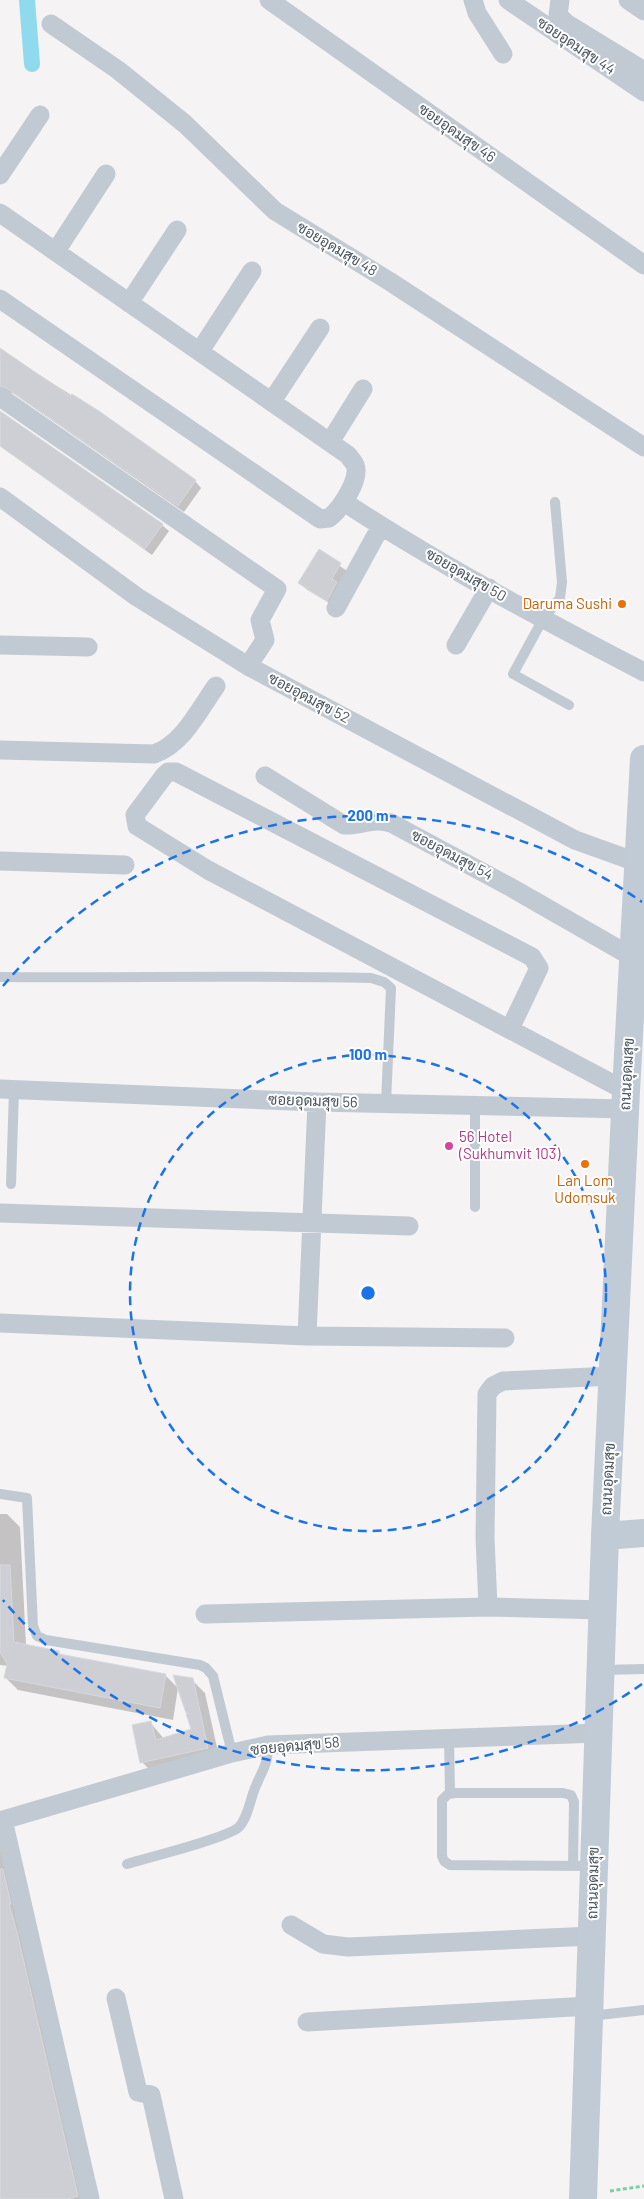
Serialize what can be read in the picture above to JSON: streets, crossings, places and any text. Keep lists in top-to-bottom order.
{
  "streets": {
    "main road": ["ถนนอุดมสุข"],
    "street": [
      "ซอยอุดมสุข 44",
      "ซอยอุดมสุข 46",
      "ซอยอุดมสุข 48",
      "ซอยอุดมสุข 50",
      "ซอยอุดมสุข 52",
      "ซอยอุดมสุข 54",
      "ซอยอุดมสุข 56",
      "ซอยอุดมสุข 58"
    ]
  },
  "crossings": [
    ["ซอยอุดมสุข 52", "ถนนอุดมสุข"],
    ["ซอยอุดมสุข 54", "ถนนอุดมสุข"],
    ["ถนนอุดมสุข", "ซอยอุดมสุข 56"],
    ["ถนนอุดมสุข", "ซอยอุดมสุข 58"]
  ],
  "places": ["Daruma Sushi", "56 Hotel (Sukhumvit 103)", "Lan Lom Udomsuk"],
  "rings": ["200 m", "100 m"]
}
